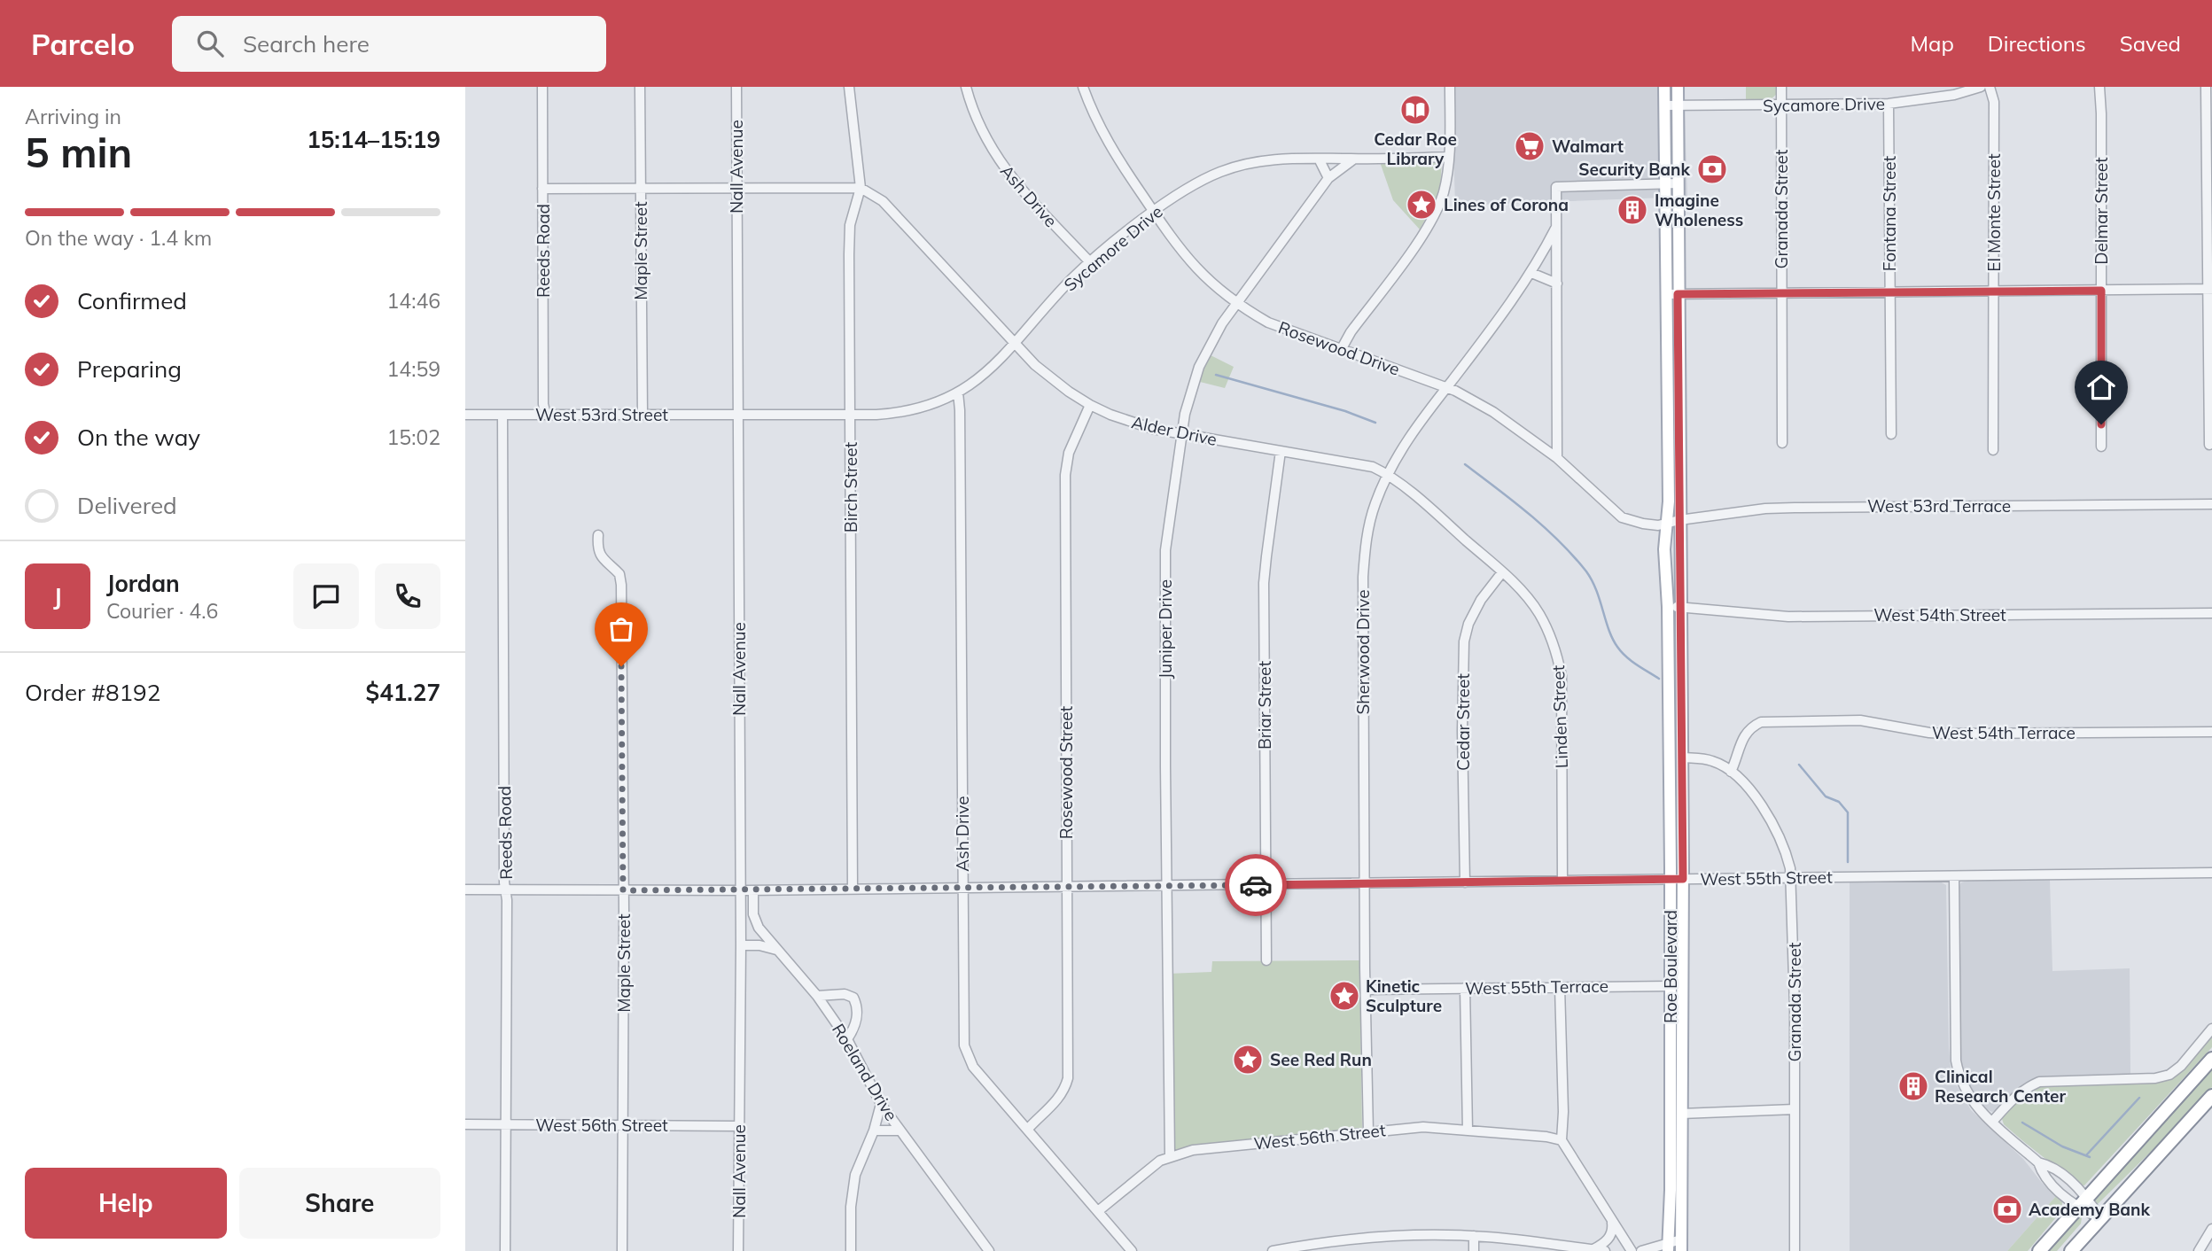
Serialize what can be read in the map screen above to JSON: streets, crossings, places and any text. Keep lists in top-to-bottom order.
{
  "streets": {
    "main road": ["Roe Boulevard"],
    "street": [
      "Sycamore Drive",
      "Nall Avenue",
      "Ash Drive",
      "Granada Street",
      "Delmar Street",
      "El Monte Street",
      "Fontana Street",
      "Reeds Road",
      "Maple Street",
      "Rosewood Drive",
      "West 53rd Street",
      "Alder Drive",
      "Birch Street",
      "West 53rd Terrace",
      "West 54th Street",
      "Juniper Drive",
      "Sherwood Drive",
      "Briar Street",
      "Linden Street",
      "Cedar Street",
      "West 54th Terrace",
      "Rosewood Street",
      "West 55th Street",
      "West 55th Terrace",
      "Roeland Drive",
      "West 56th Street"
    ]
  },
  "crossings": [
    ["Sycamore Drive", "Nall Avenue"],
    ["Sycamore Drive", "Ash Drive"],
    ["Sycamore Drive", "Granada Street"],
    ["Sycamore Drive", "Fontana Street"],
    ["Sycamore Drive", "Rosewood Drive"],
    ["Sycamore Drive", "West 53rd Street"],
    ["Sycamore Drive", "Alder Drive"],
    ["Sycamore Drive", "Birch Street"],
    ["Sycamore Drive", "Juniper Drive"],
    ["Sycamore Drive", "Roe Boulevard"],
    ["Nall Avenue", "West 53rd Street"],
    ["Nall Avenue", "West 55th Street"],
    ["Nall Avenue", "West 56th Street"],
    ["Ash Drive", "Rosewood Street"],
    ["Ash Drive", "West 55th Street"],
    ["Ash Drive", "West 56th Street"],
    ["Granada Street", "West 54th Terrace"],
    ["Granada Street", "West 55th Street"],
    ["Reeds Road", "West 53rd Street"],
    ["Reeds Road", "West 55th Street"],
    ["Reeds Road", "West 56th Street"],
    ["Maple Street", "West 53rd Street"],
    ["Maple Street", "West 55th Street"],
    ["Maple Street", "West 56th Street"],
    ["Rosewood Drive", "West 53rd Terrace"],
    ["Rosewood Drive", "Juniper Drive"],
    ["Rosewood Drive", "Sherwood Drive"],
    ["Rosewood Drive", "Roe Boulevard"],
    ["Alder Drive", "Birch Street"],
    ["Alder Drive", "Juniper Drive"],
    ["Alder Drive", "Sherwood Drive"],
    ["Alder Drive", "Briar Street"],
    ["Alder Drive", "Linden Street"],
    ["Alder Drive", "Cedar Street"],
    ["Alder Drive", "Rosewood Street"],
    ["Birch Street", "West 55th Street"],
    ["West 53rd Terrace", "Roe Boulevard"],
    ["West 54th Street", "Roe Boulevard"],
    ["Juniper Drive", "West 55th Street"],
    ["Juniper Drive", "West 56th Street"],
    ["Sherwood Drive", "West 55th Street"],
    ["Sherwood Drive", "West 55th Terrace"],
    ["Sherwood Drive", "West 56th Street"],
    ["Briar Street", "West 55th Street"],
    ["Linden Street", "Cedar Street"],
    ["Linden Street", "West 55th Street"],
    ["Cedar Street", "West 55th Street"],
    ["Rosewood Street", "West 55th Street"],
    ["West 55th Street", "Roe Boulevard"],
    ["West 55th Street", "Roeland Drive"],
    ["Roe Boulevard", "West 55th Terrace"]
  ],
  "places": {
    "library": ["Cedar Roe Library"],
    "supermarket": ["Walmart"],
    "bank": ["Security Bank", "Academy Bank"],
    "place": ["Lines of Corona", "Kinetic Sculpture", "See Red Run"],
    "building": ["Imagine Wholeness", "Clinical Research Center"]
  },
  "page": {
    "header": "Parcelo",
    "search": "Search here",
    "nav": ["Map", "Directions", "Saved"],
    "heading": ["5 min", "Arriving in", "15:14–15:19"],
    "panel": [
      "Jordan",
      "Courier · 4.6",
      "Order #8192",
      "$41.27"
    ],
    "bar": "On the way · 1.4 km",
    "list": [
      ["Confirmed", "14:46"],
      ["Preparing", "14:59"],
      ["On the way", "15:02"],
      "Delivered"
    ],
    "round": "J",
    "buttons": ["Help", "Share"]
  }
}
